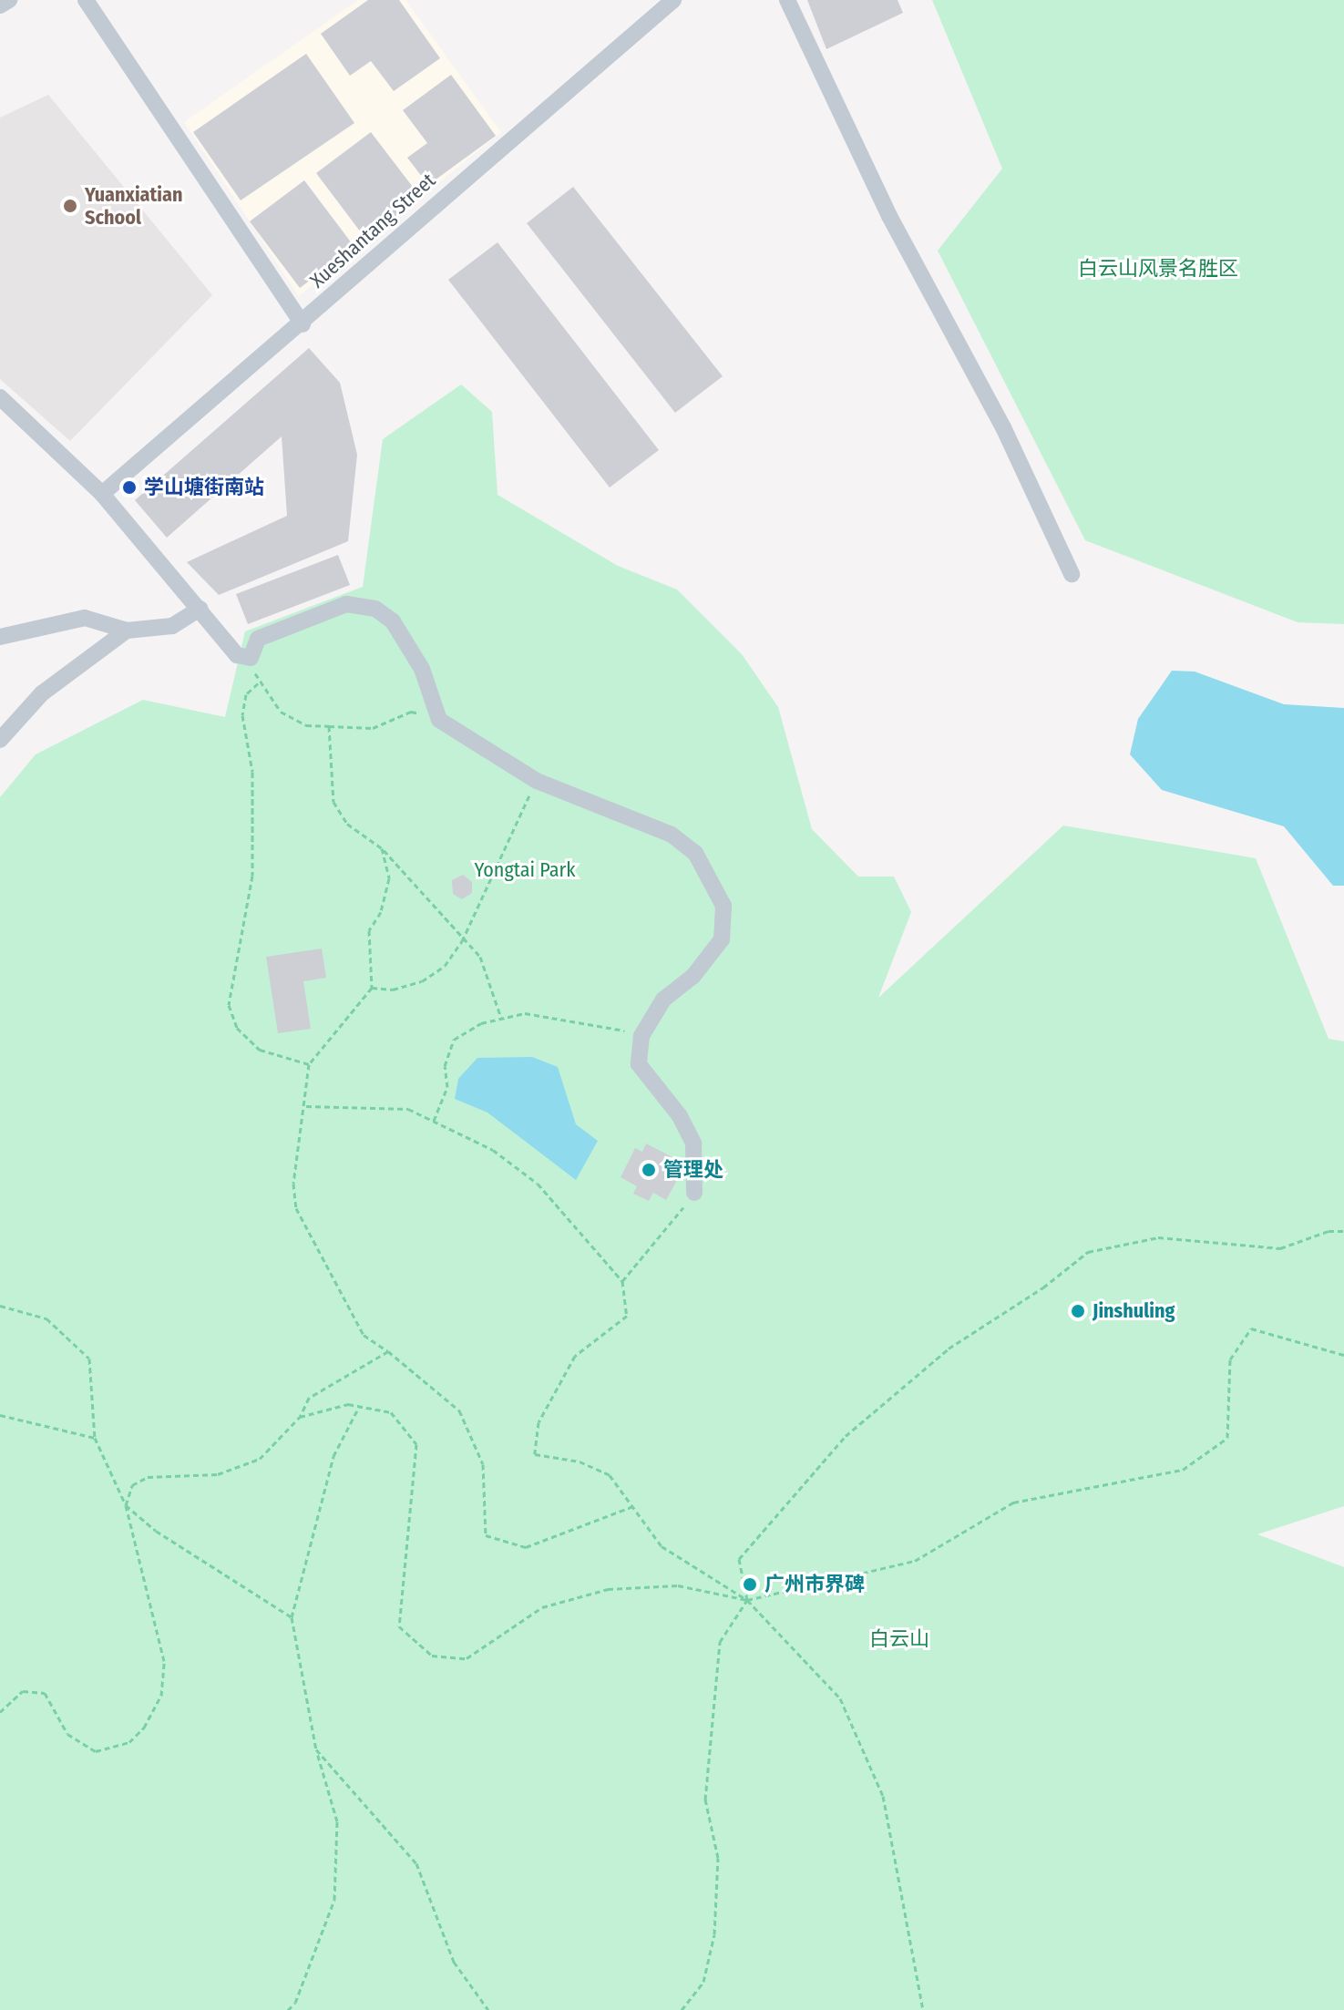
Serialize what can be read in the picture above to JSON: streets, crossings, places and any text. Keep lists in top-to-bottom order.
{
  "streets": {
    "street": ["Xueshantang Street"]
  },
  "parks": ["白云山风景名胜区", "Yongtai Park", "白云山"],
  "places": [
    "Yuanxiatian School",
    "学山塘街南站",
    "管理处",
    "Jinshuling",
    "广州市界碑"
  ]
}
